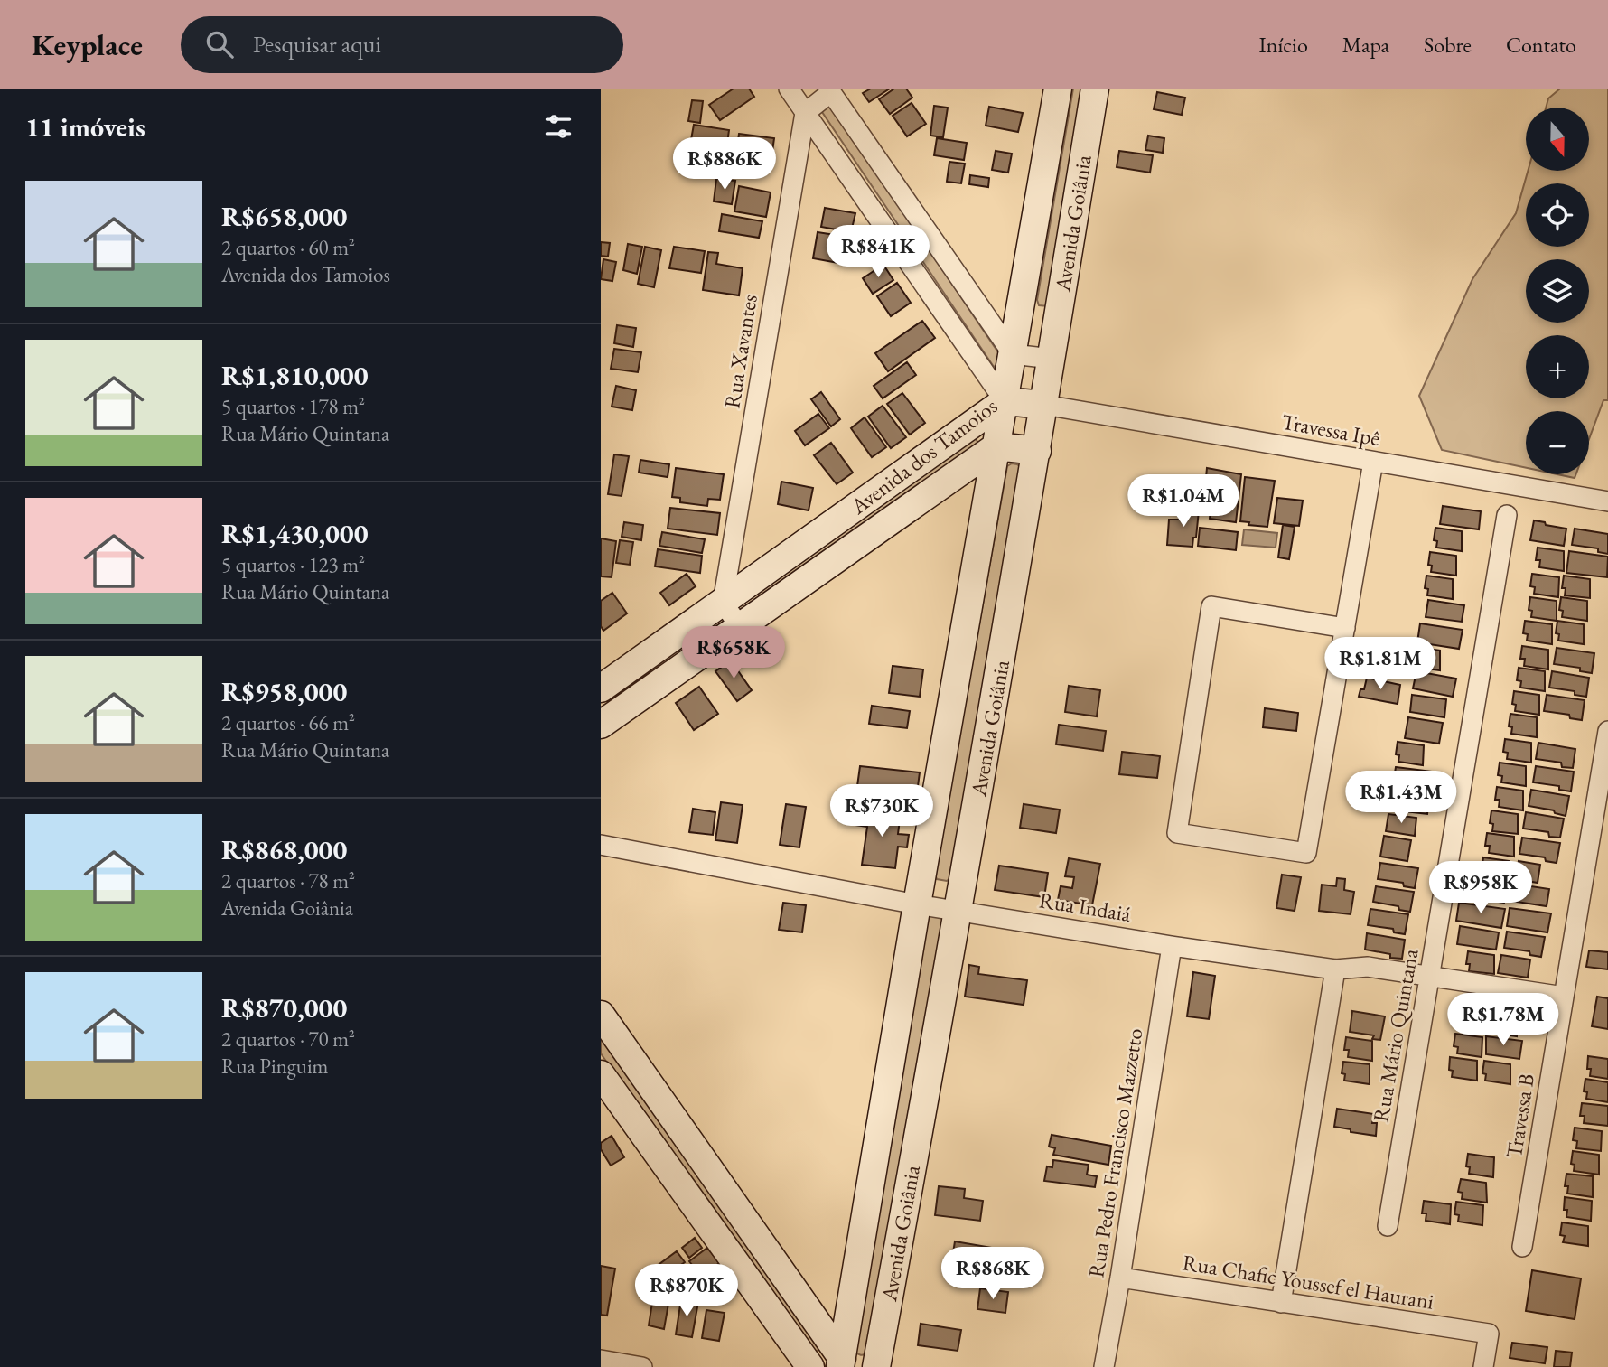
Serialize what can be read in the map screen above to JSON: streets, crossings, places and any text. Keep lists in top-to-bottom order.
{
  "streets": {
    "street": [
      "Avenida Goiânia",
      "Rua Xavantes",
      "Travessa Ipê",
      "Avenida dos Tamoios",
      "Rua Indaiá",
      "Rua Mário Quintana",
      "Travessa B",
      "Rua Pedro Francisco Mazzetto",
      "Rua Chafic Youssef el Haurani"
    ]
  },
  "crossings": [
    ["Avenida Goiânia", "Travessa Ipê"],
    ["Avenida Goiânia", "Avenida dos Tamoios"],
    ["Avenida Goiânia", "Rua Indaiá"],
    ["Rua Xavantes", "Avenida dos Tamoios"],
    ["Rua Indaiá", "Rua Mário Quintana"],
    ["Rua Indaiá", "Travessa B"],
    ["Rua Indaiá", "Rua Pedro Francisco Mazzetto"],
    ["Rua Pedro Francisco Mazzetto", "Rua Chafic Youssef el Haurani"]
  ],
  "north": "bottom",
  "page": {
    "header": "Keyplace",
    "search": "Pesquisar aqui",
    "nav": [
      "Início",
      "Mapa",
      "Sobre",
      "Contato"
    ],
    "heading": "11 imóveis",
    "map_buttons": ["+", "−"],
    "price": [
      "R$886K",
      "R$841K",
      "R$1.04M",
      "R$658K",
      "R$1.81M",
      "R$1.43M",
      "R$730K",
      "R$958K",
      "R$1.78M",
      "R$868K",
      "R$870K"
    ],
    "list": [
      {
        "name": "R$658,000",
        "note": "2 quartos · 60 m² · Avenida dos Tamoios"
      },
      {
        "name": "R$1,810,000",
        "note": "5 quartos · 178 m² · Rua Mário Quintana"
      },
      {
        "name": "R$1,430,000",
        "note": "5 quartos · 123 m² · Rua Mário Quintana"
      },
      {
        "name": "R$958,000",
        "note": "2 quartos · 66 m² · Rua Mário Quintana"
      },
      {
        "name": "R$868,000",
        "note": "2 quartos · 78 m² · Avenida Goiânia"
      },
      {
        "name": "R$870,000",
        "note": "2 quartos · 70 m² · Rua Pinguim"
      }
    ]
  }
}
